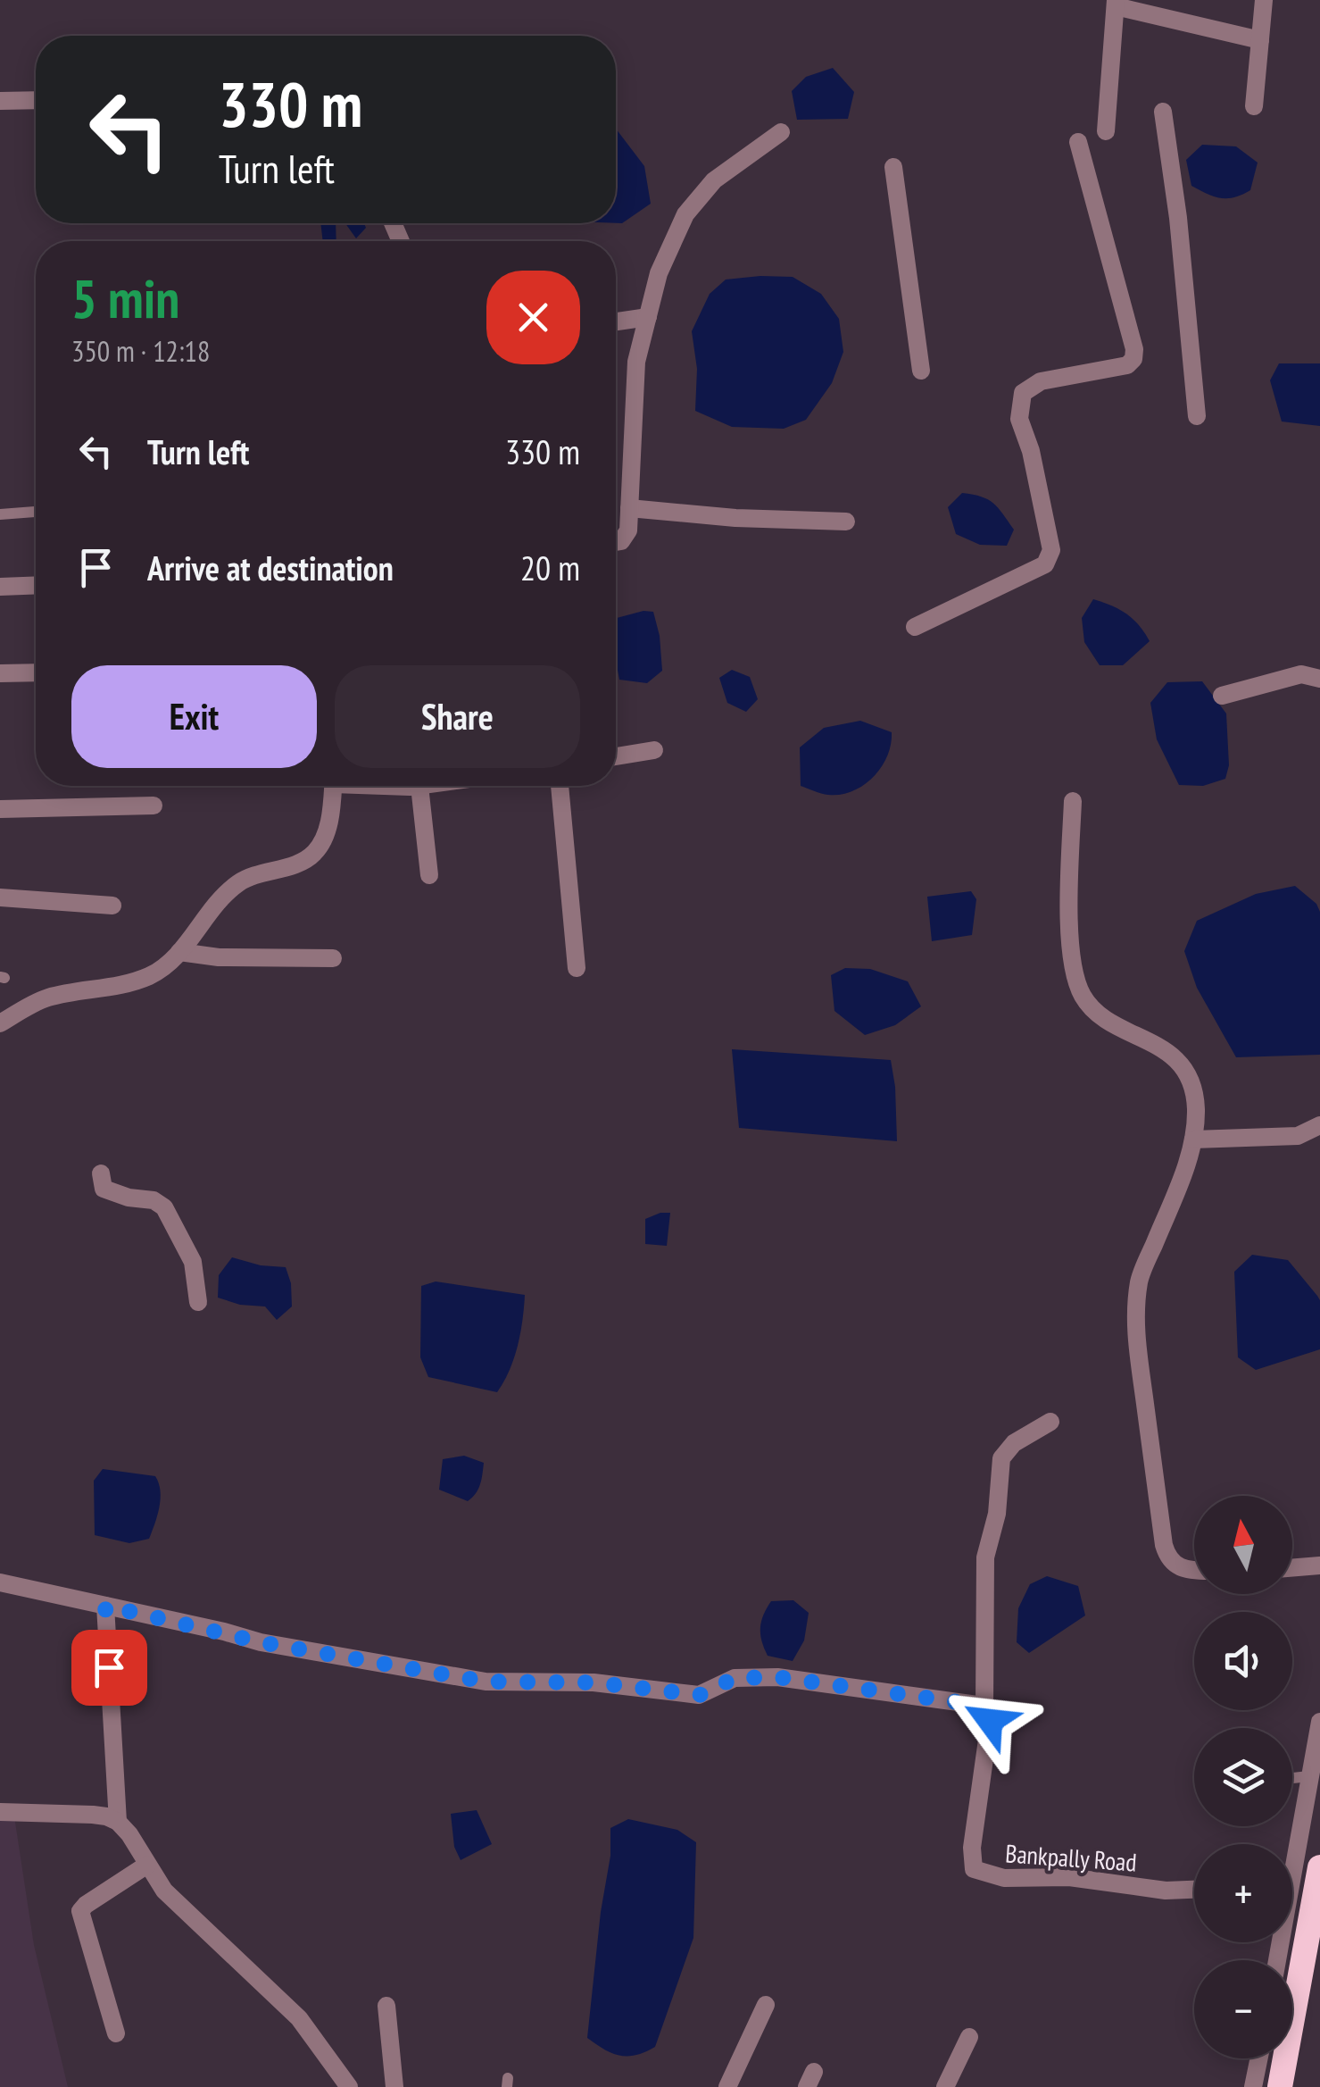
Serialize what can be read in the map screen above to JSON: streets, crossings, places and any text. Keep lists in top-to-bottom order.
{
  "streets": {
    "street": ["Bankpally Road"]
  },
  "north": "top",
  "page": {
    "turn": ["330 m", "Turn left"],
    "heading": ["5 min", "350 m · 12:18"],
    "list": [
      {
        "name": "Turn left",
        "value": "330 m"
      },
      {
        "name": "Arrive at destination",
        "value": "20 m"
      }
    ],
    "buttons": ["Exit", "Share"],
    "map_buttons": ["+", "−"]
  }
}
